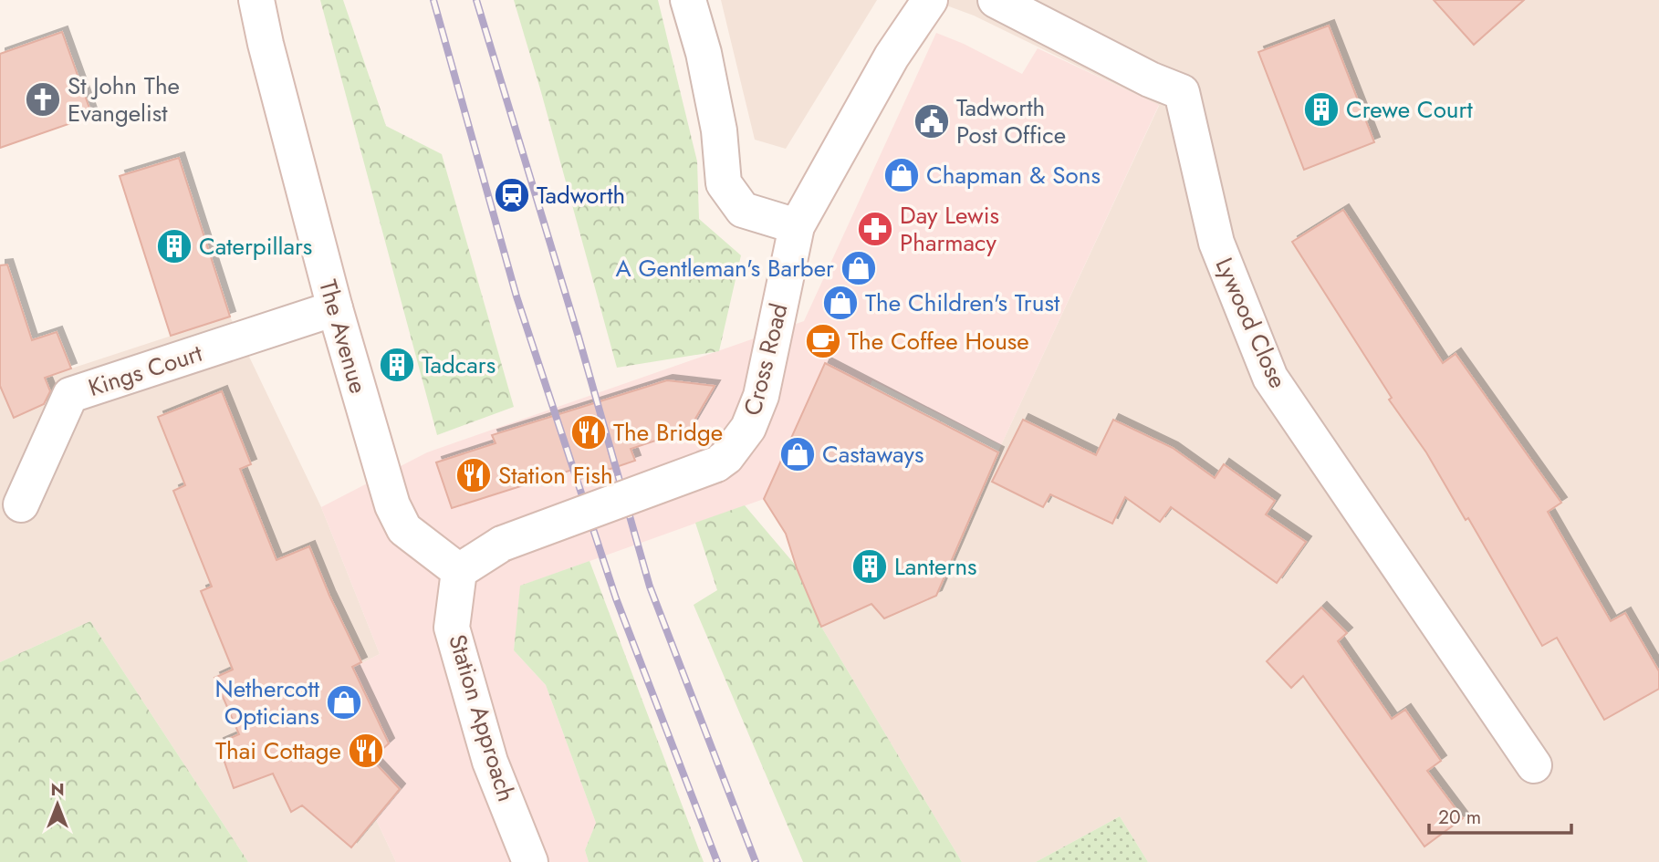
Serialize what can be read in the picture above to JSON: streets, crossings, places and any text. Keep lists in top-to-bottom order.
{
  "streets": {
    "street": [
      "Lywood Close",
      "The Avenue",
      "Cross Road",
      "Kings Court",
      "Station Approach"
    ]
  },
  "crossings": [
    ["The Avenue", "Cross Road"],
    ["The Avenue", "Kings Court"],
    ["The Avenue", "Station Approach"],
    ["Cross Road", "Station Approach"]
  ],
  "places": {
    "church": ["St John The Evangelist"],
    "building": [
      "Crewe Court",
      "Caterpillars",
      "Tadcars",
      "Lanterns"
    ],
    "public building": ["Tadworth Post Office"],
    "shop": [
      "Chapman & Sons",
      "A Gentleman's Barber",
      "The Children's Trust",
      "Castaways",
      "Nethercott Opticians"
    ],
    "station": ["Tadworth"],
    "pharmacy": ["Day Lewis Pharmacy"],
    "cafe": ["The Coffee House"],
    "restaurant": ["The Bridge", "Station Fish", "Thai Cottage"]
  },
  "scale_bar": "20 m",
  "north": "top"
}
